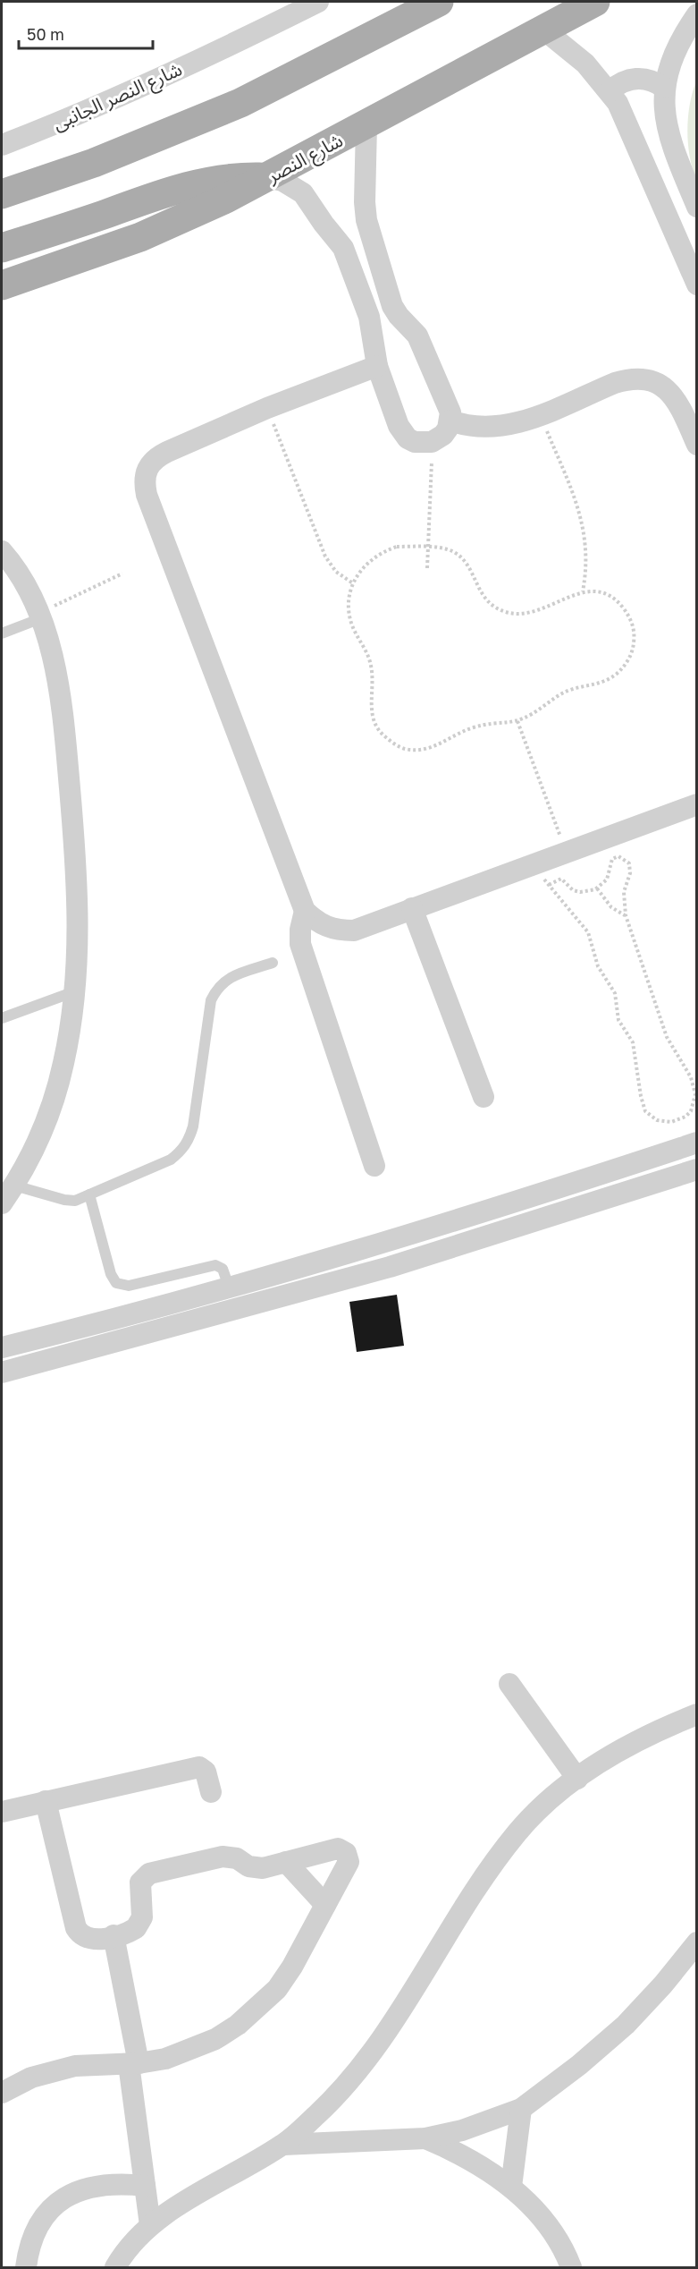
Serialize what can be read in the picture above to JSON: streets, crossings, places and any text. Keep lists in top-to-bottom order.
{
  "streets": {
    "main road": ["شارع النصر"],
    "street": ["شارع النصر الجانبى"]
  },
  "scale_bar": "50 m"
}
